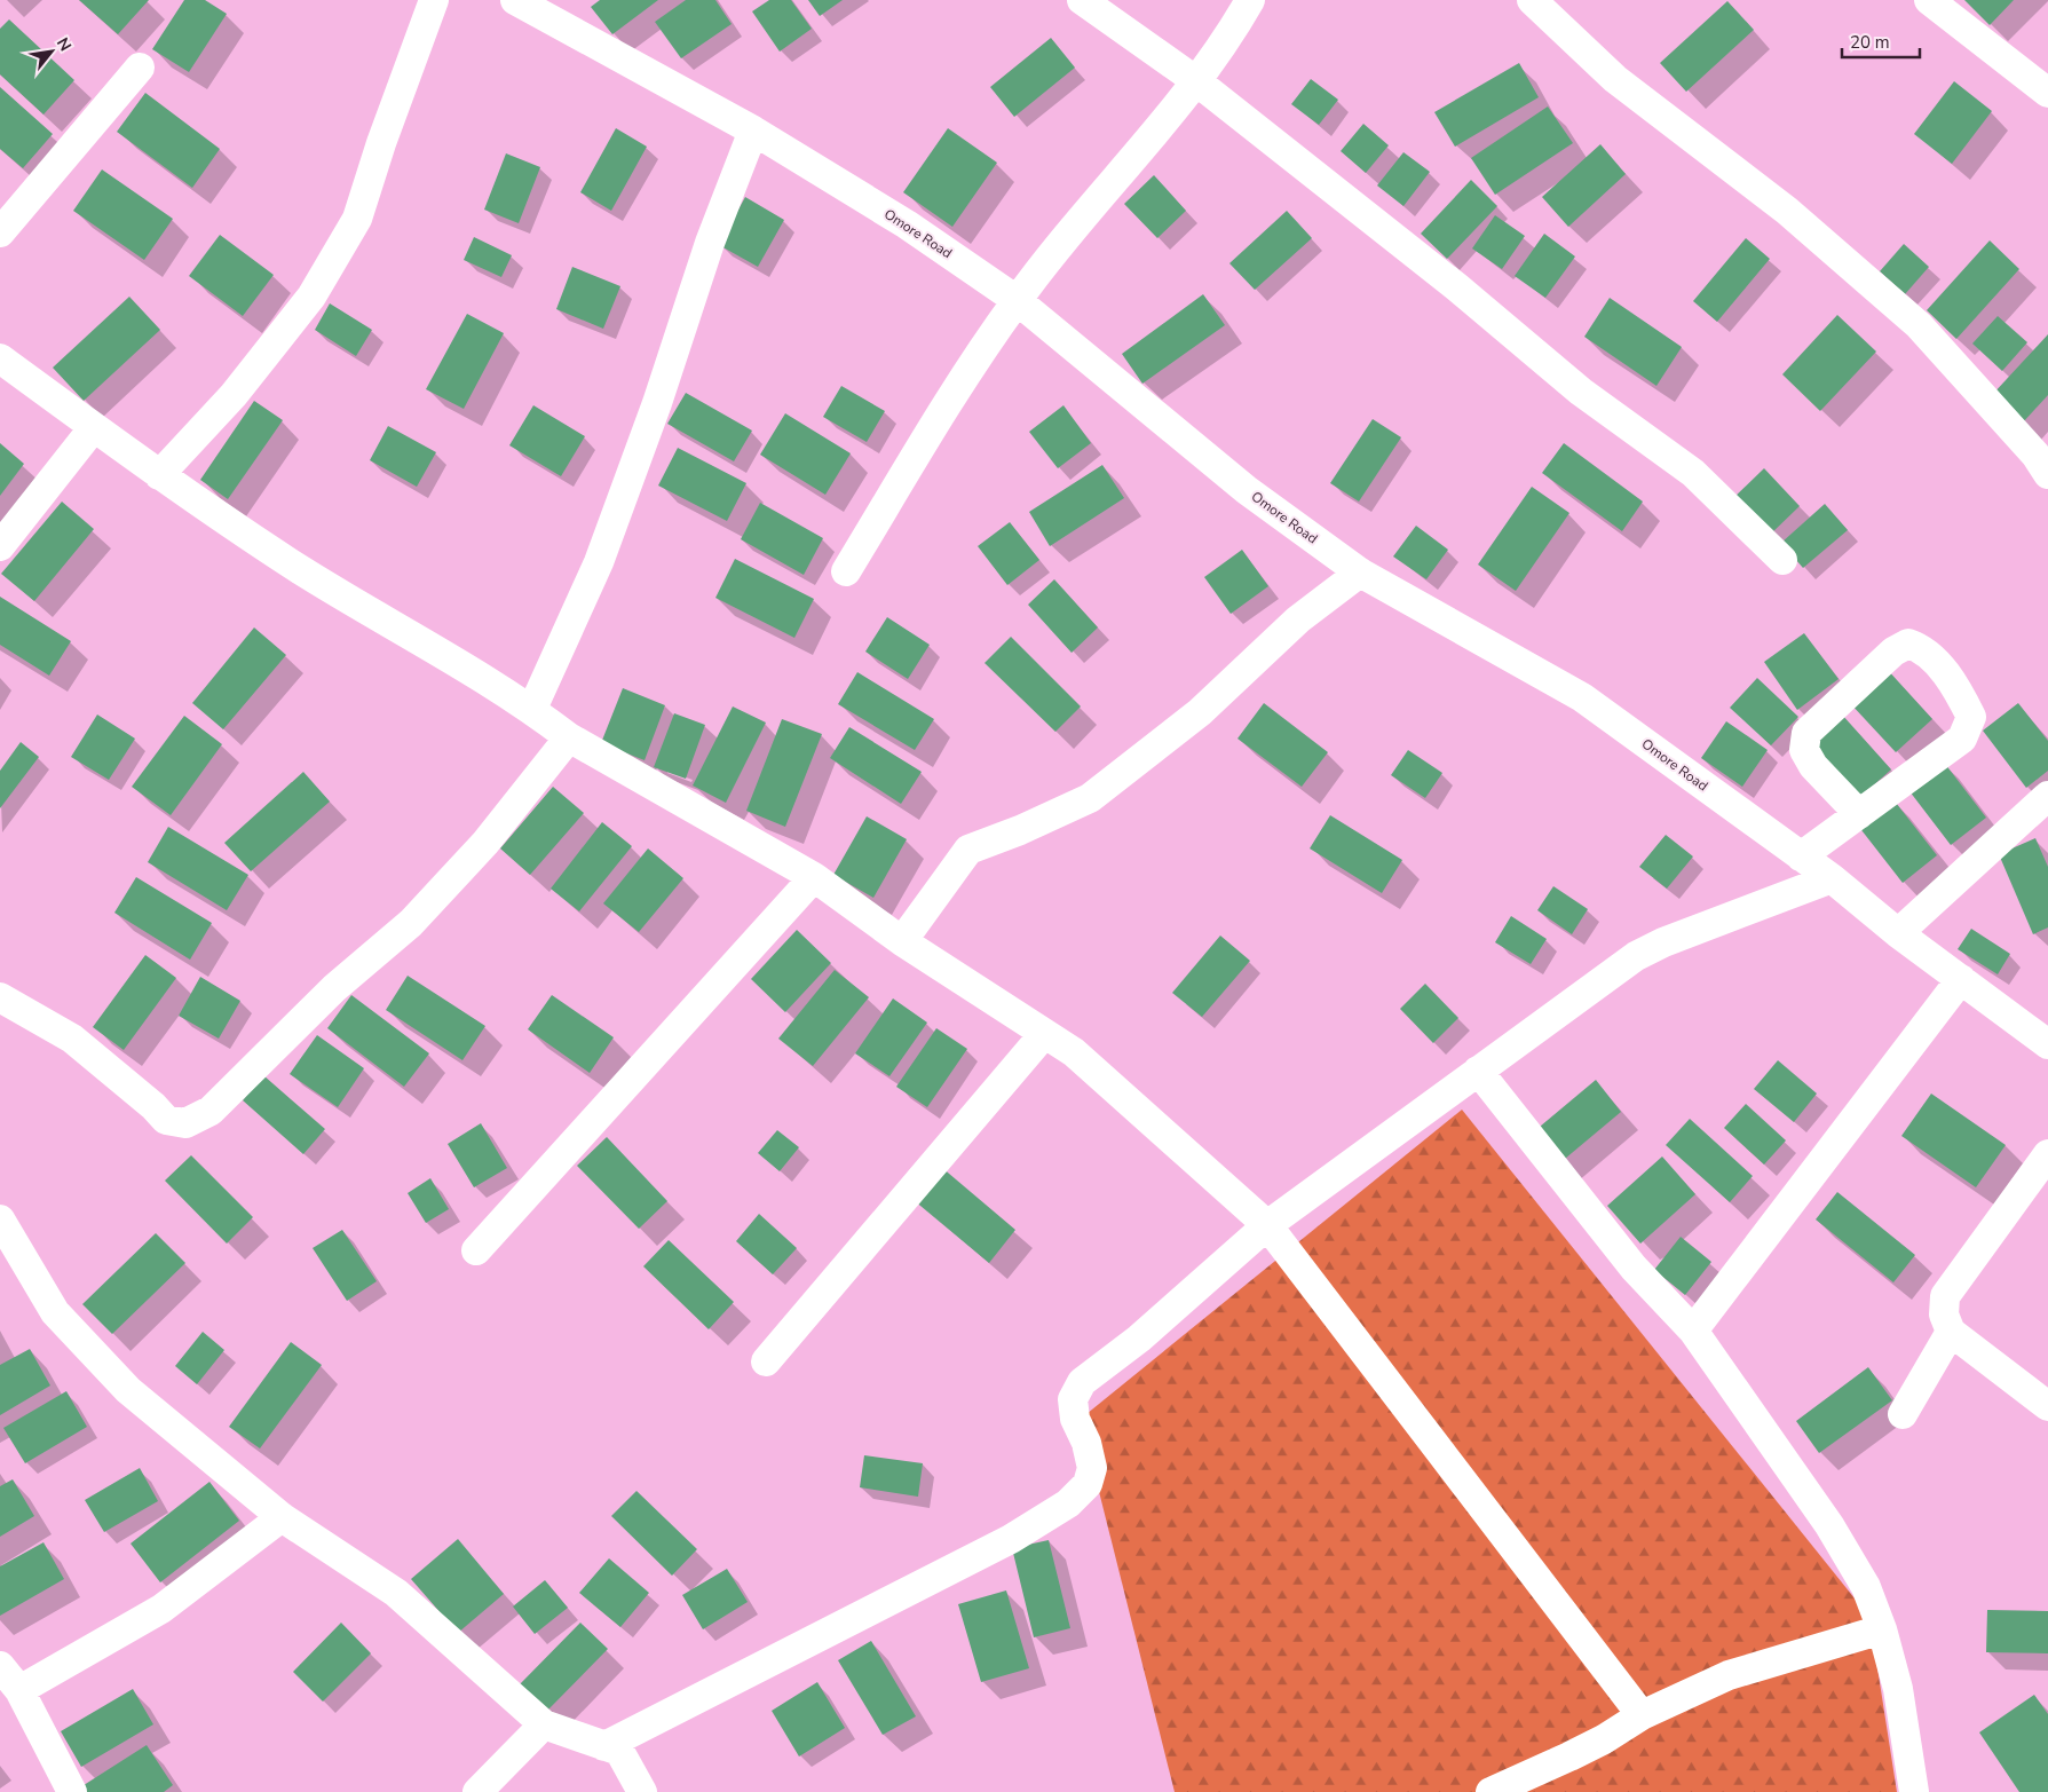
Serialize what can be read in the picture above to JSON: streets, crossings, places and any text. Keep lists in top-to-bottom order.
{
  "streets": {
    "street": ["Omore Road"]
  },
  "scale_bar": "20 m",
  "north": "top right"
}
